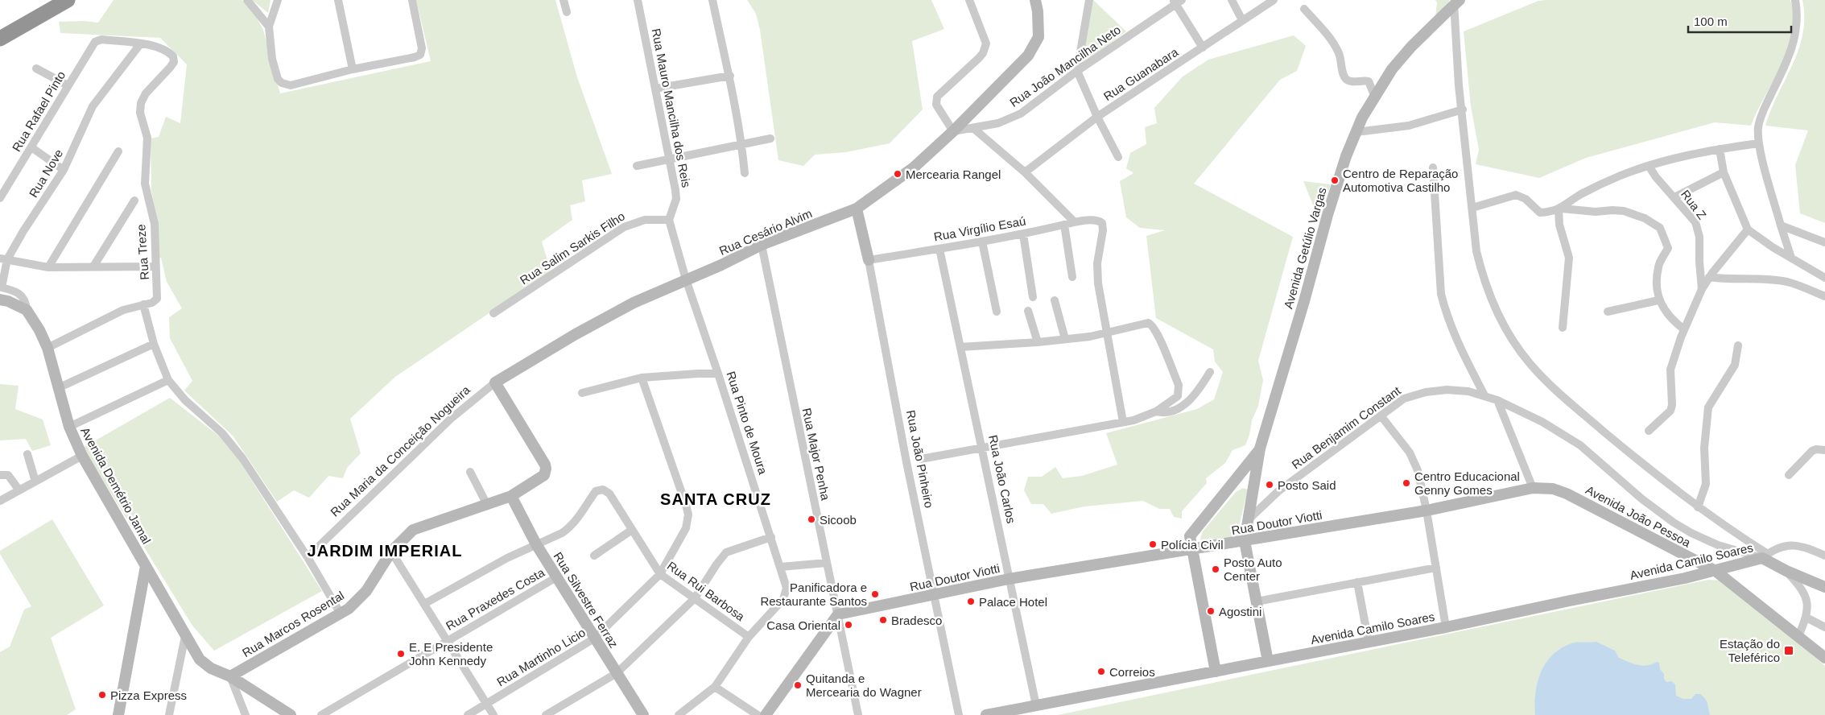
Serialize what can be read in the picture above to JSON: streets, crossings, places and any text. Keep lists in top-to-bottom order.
{
  "streets": {
    "street": [
      "Rua João Mancilha Neto",
      "Rua Guanabara",
      "Rua Mauro Mancilha dos Reis",
      "Rua Rafael Pinto",
      "Rua Nove",
      "Rua Z",
      "Rua Virgílio Esaú",
      "Rua Cesário Alvim",
      "Rua Salim Sarkis Filho",
      "Avenida Getúlio Vargas",
      "Rua Treze",
      "Rua Pinto de Moura",
      "Rua Benjamim Constant",
      "Rua Maria da Conceição Nogueira",
      "Rua Major Penha",
      "Rua João Pinheiro",
      "Rua João Carlos",
      "Avenida Demétrio Jamal",
      "Avenida João Pessoa",
      "Rua Doutor Viotti",
      "Avenida Camilo Soares",
      "Rua Rui Barbosa",
      "Rua Praxedes Costa",
      "Rua Silvestre Ferraz",
      "Rua Marcos Rosental",
      "Rua Martinho Licio"
    ]
  },
  "crossings": [
    ["Rua João Mancilha Neto", "Rua Cesário Alvim"],
    ["Rua Mauro Mancilha dos Reis", "Rua Salim Sarkis Filho"],
    ["Rua Mauro Mancilha dos Reis", "Rua Pinto de Moura"],
    ["Rua Rafael Pinto", "Rua Treze"],
    ["Rua Nove", "Rua Treze"],
    ["Rua Nove", "Avenida Demétrio Jamal"],
    ["Rua Virgílio Esaú", "Rua João Pinheiro"],
    ["Rua Virgílio Esaú", "Rua João Carlos"],
    ["Rua Cesário Alvim", "Rua Pinto de Moura"],
    ["Rua Cesário Alvim", "Rua Maria da Conceição Nogueira"],
    ["Rua Cesário Alvim", "Rua Major Penha"],
    ["Rua Cesário Alvim", "Rua João Pinheiro"],
    ["Rua Salim Sarkis Filho", "Rua Pinto de Moura"],
    ["Rua Pinto de Moura", "Rua Maria da Conceição Nogueira"],
    ["Rua Pinto de Moura", "Rua Rui Barbosa"],
    ["Rua Benjamim Constant", "Avenida Camilo Soares"],
    ["Rua Maria da Conceição Nogueira", "Rua Marcos Rosental"],
    ["Rua Major Penha", "Rua Doutor Viotti"],
    ["Rua João Pinheiro", "Rua Doutor Viotti"],
    ["Rua João Carlos", "Rua Doutor Viotti"],
    ["Rua João Carlos", "Avenida Camilo Soares"],
    ["Avenida Demétrio Jamal", "Rua Marcos Rosental"],
    ["Avenida João Pessoa", "Rua Doutor Viotti"],
    ["Avenida João Pessoa", "Avenida Camilo Soares"],
    ["Rua Rui Barbosa", "Rua Silvestre Ferraz"],
    ["Rua Rui Barbosa", "Rua Martinho Licio"],
    ["Rua Praxedes Costa", "Rua Silvestre Ferraz"],
    ["Rua Silvestre Ferraz", "Rua Marcos Rosental"],
    ["Rua Silvestre Ferraz", "Rua Martinho Licio"]
  ],
  "districts": ["SANTA CRUZ", "JARDIM IMPERIAL"],
  "places": {
    "other": [
      "Mercearia Rangel",
      "Centro de Reparação Automotiva Castilho",
      "Centro Educacional Genny Gomes",
      "Posto Said",
      "Sicoob",
      "Polícia Civil",
      "Posto Auto Center",
      "Panificadora e Restaurante Santos",
      "Palace Hotel",
      "Agostini",
      "Bradesco",
      "Casa Oriental",
      "E. E Presidente John Kennedy",
      "Correios",
      "Quitanda e Mercearia do Wagner",
      "Pizza Express"
    ],
    "transit": ["Estação do Teleférico"]
  },
  "scale_bar": "100 m"
}
